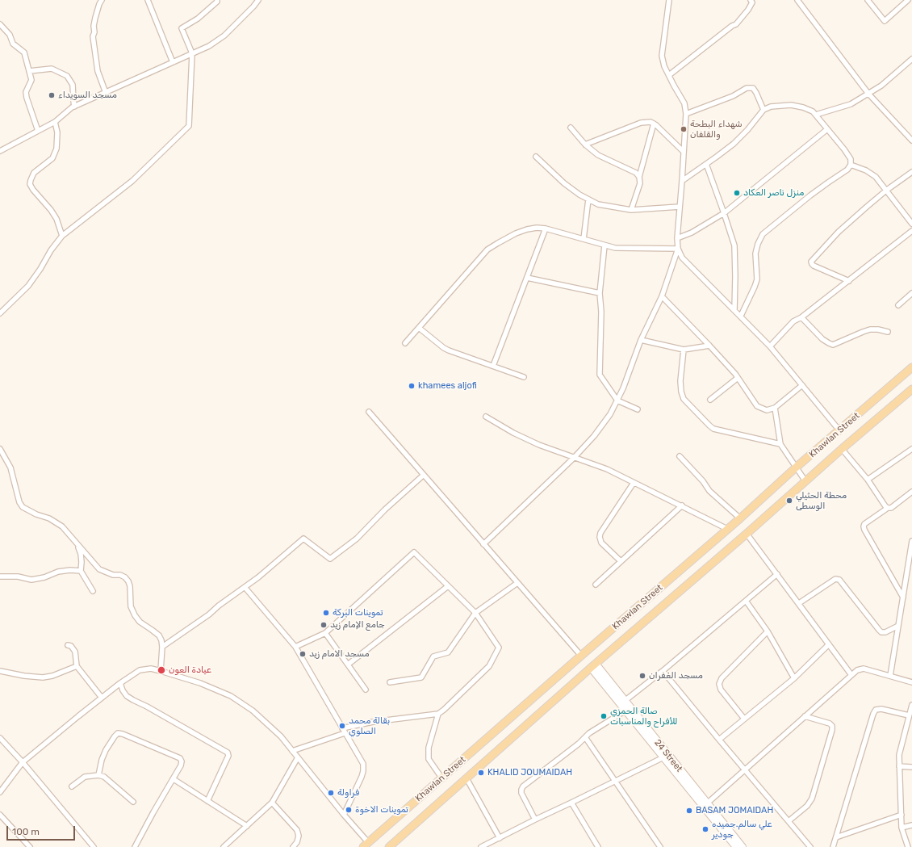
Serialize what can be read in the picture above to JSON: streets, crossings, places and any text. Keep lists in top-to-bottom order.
{
  "streets": {
    "main road": ["Khawlan Street"],
    "street": ["24 Street"]
  },
  "crossings": [
    ["Khawlan Street", "24 Street"]
  ],
  "places": [
    "مسجد السويداء",
    "شهداء البطحة والقلفان",
    "منزل ناصر العكاد",
    "khamees aljofi",
    "محطة الحثيلي الوسطى",
    "تموينات البركة",
    "جامع الإمام زيد",
    "مسجد الامام زيد",
    "عيادة العون",
    "مسجد الغفران",
    "صالة الحمزي للأفراح والمناسبات",
    "بقالة محمد الصلوي",
    "KHALID JOUMAIDAH",
    "فراولة",
    "تموينات الاخوة",
    "BASAM JOMAIDAH",
    "علي سالم.جميده جودير"
  ],
  "scale_bar": "100 m"
}
